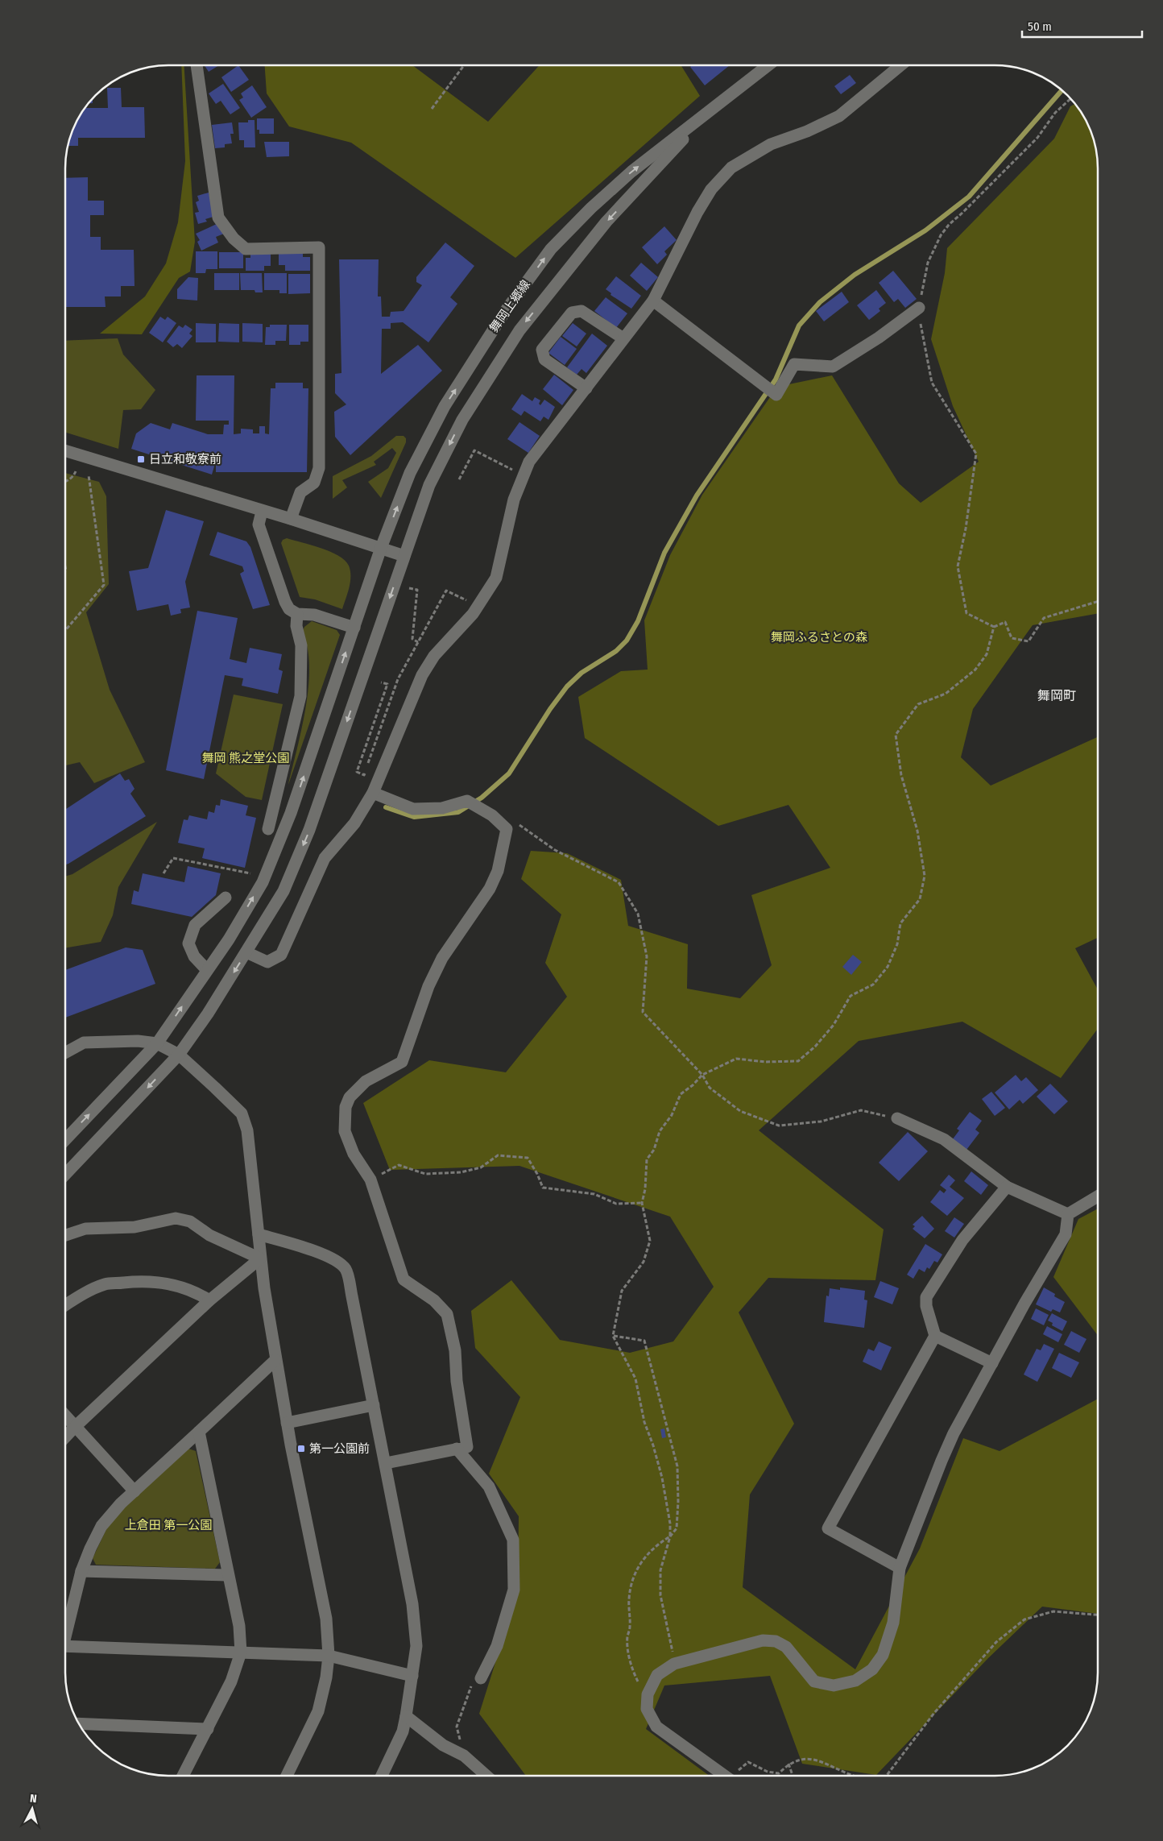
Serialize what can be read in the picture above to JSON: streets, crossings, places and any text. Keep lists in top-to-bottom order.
{
  "streets": {
    "street": ["舞岡上郷線"]
  },
  "districts": ["舞岡町"],
  "parks": ["舞岡ふるさとの森", "舞岡 熊之堂公園", "上倉田 第一公園"],
  "places": {
    "transit": ["日立和敬寮前", "第一公園前"]
  },
  "scale_bar": "50 m",
  "north": "top"
}
